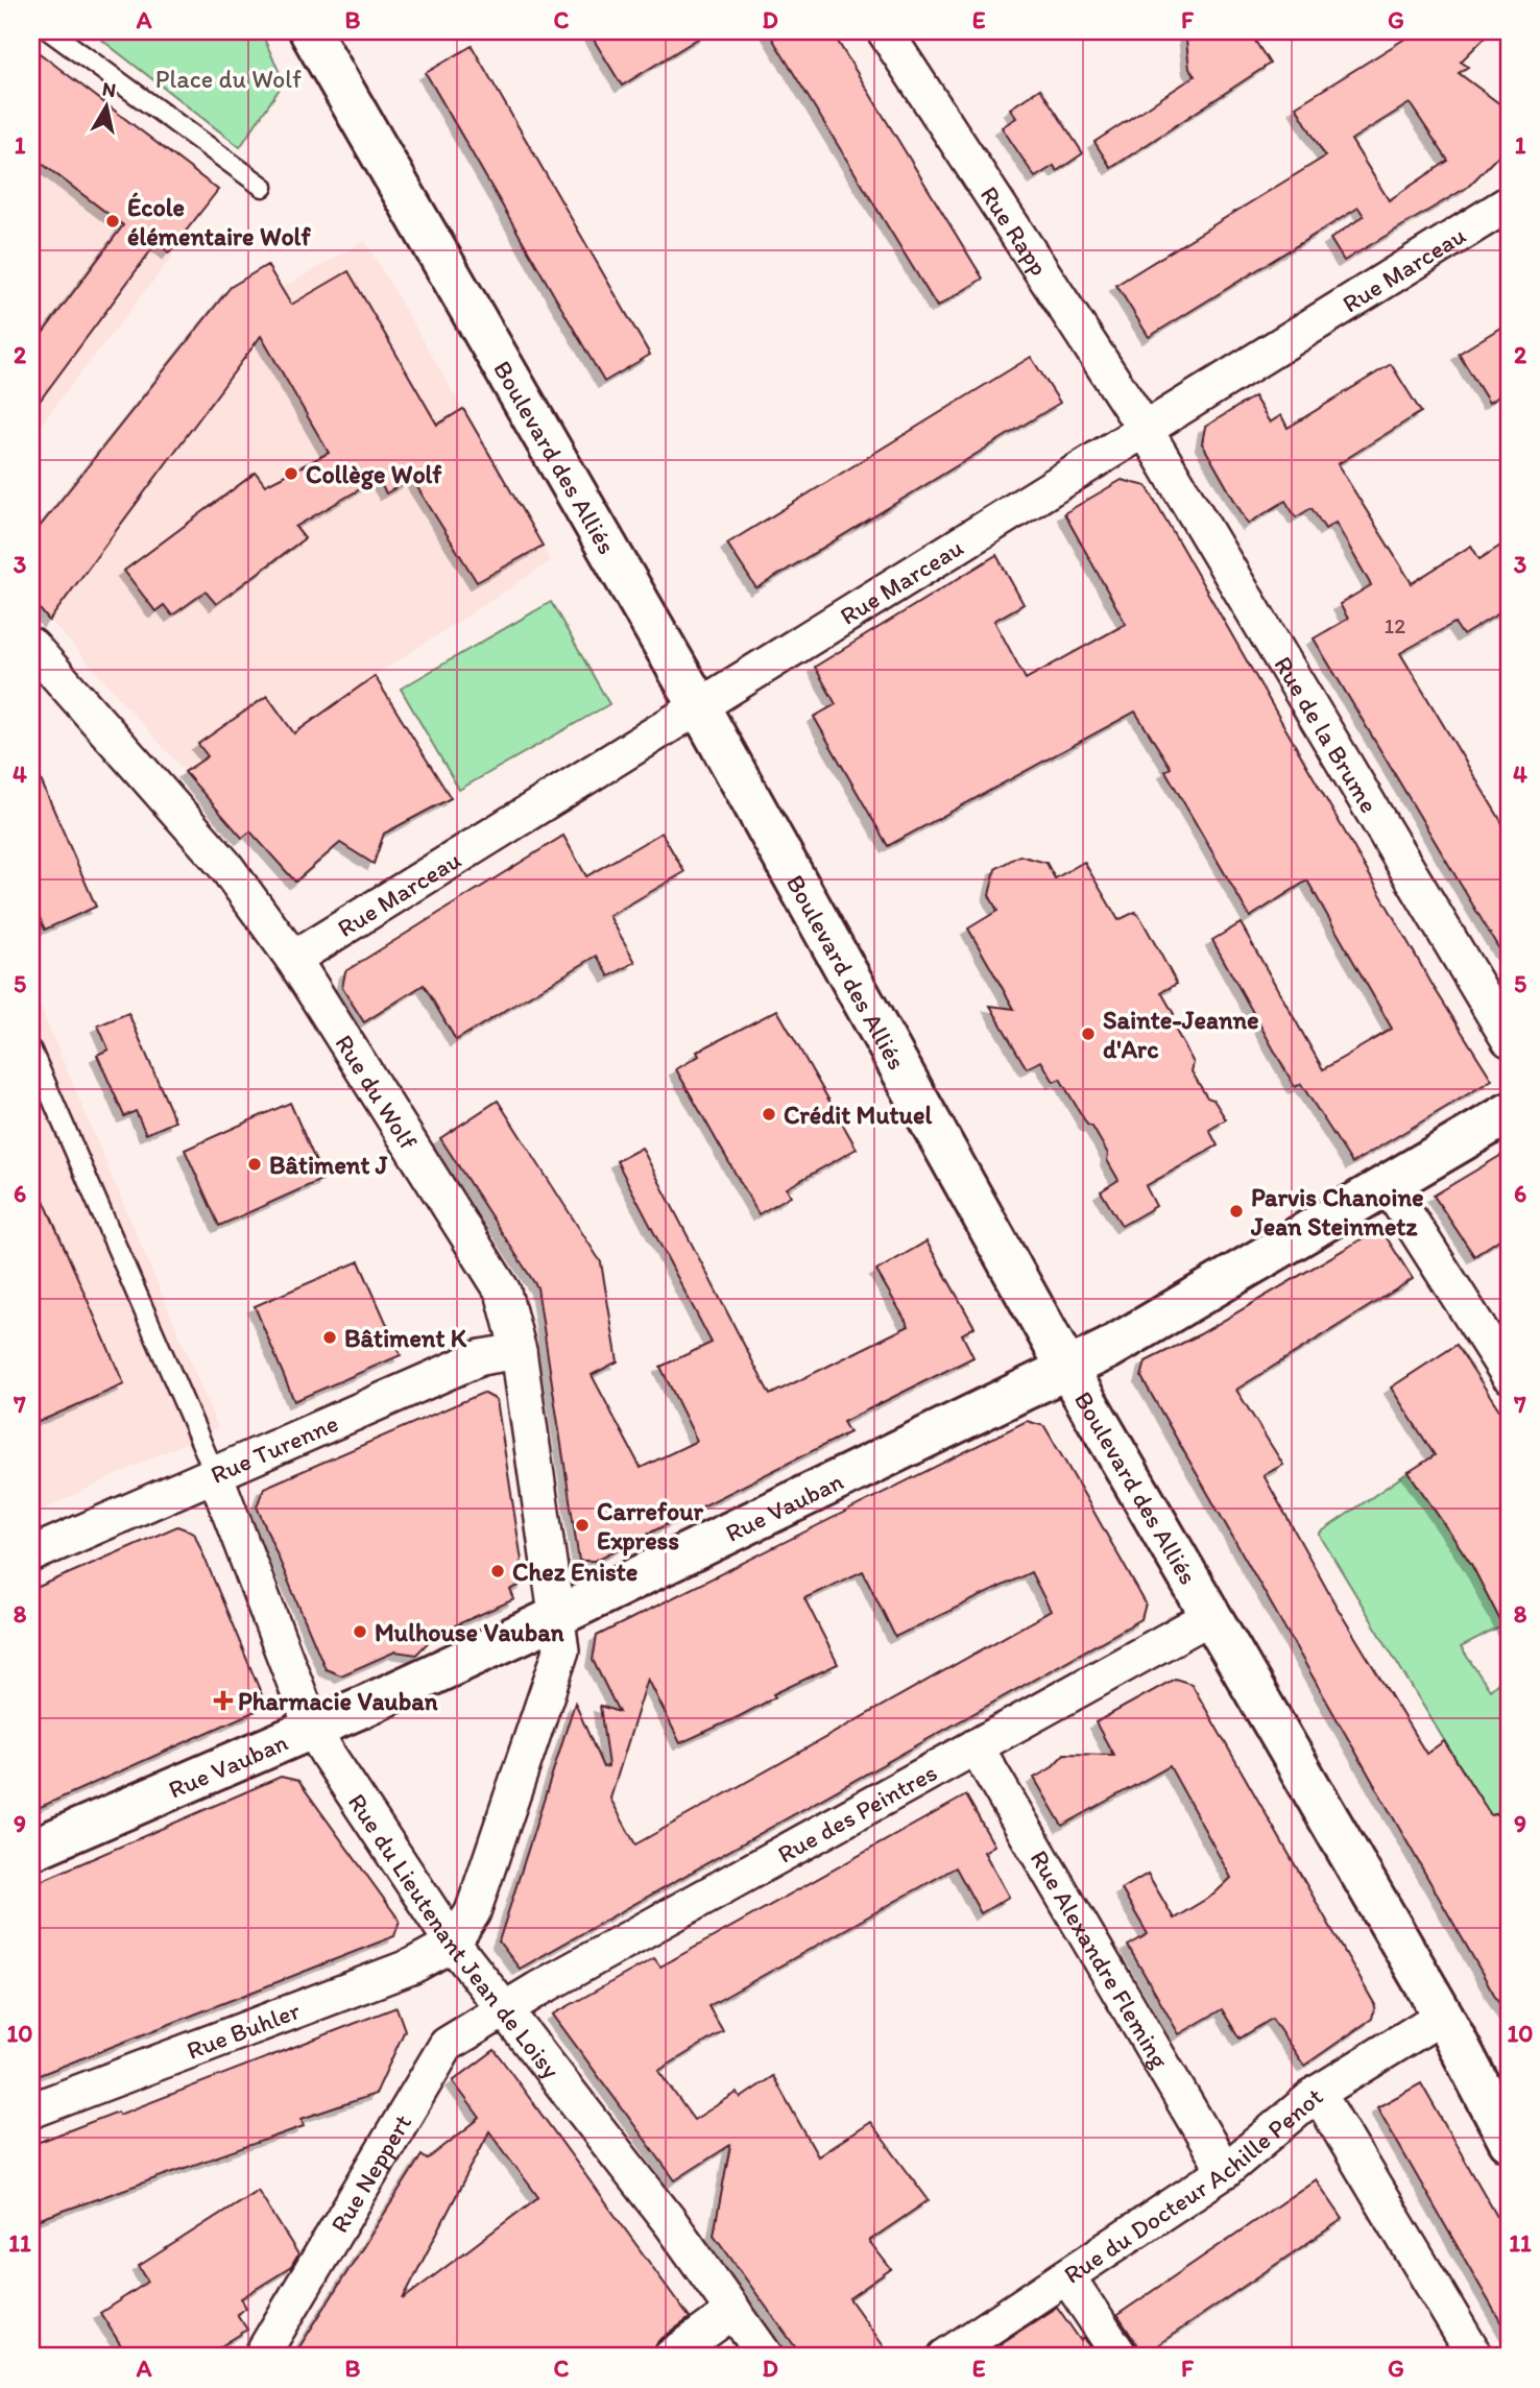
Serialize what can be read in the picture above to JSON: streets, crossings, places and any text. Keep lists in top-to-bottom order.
{
  "streets": {
    "main road": ["Boulevard des Alliés", "Rue Vauban"],
    "street": [
      "Rue Rapp",
      "Rue Marceau",
      "Rue de la Brume",
      "Rue du Wolf",
      "Rue Turenne",
      "Rue des Peintres",
      "Rue du Lieutenant Jean de Loisy",
      "Rue Alexandre Fleming",
      "Rue Buhler",
      "Rue Neppert",
      "Rue du Docteur Achille Penot"
    ]
  },
  "crossings": [
    ["Rue Rapp", "Rue Marceau"],
    ["Rue Rapp", "Rue de la Brume"],
    ["Rue Marceau", "Boulevard des Alliés"],
    ["Rue Marceau", "Rue de la Brume"],
    ["Rue Marceau", "Rue du Wolf"],
    ["Boulevard des Alliés", "Rue Vauban"],
    ["Boulevard des Alliés", "Rue des Peintres"],
    ["Boulevard des Alliés", "Rue du Docteur Achille Penot"],
    ["Rue du Wolf", "Rue Turenne"],
    ["Rue du Wolf", "Rue Vauban"],
    ["Rue Turenne", "Rue du Lieutenant Jean de Loisy"],
    ["Rue Vauban", "Rue du Lieutenant Jean de Loisy"],
    ["Rue des Peintres", "Rue du Lieutenant Jean de Loisy"],
    ["Rue des Peintres", "Rue Alexandre Fleming"],
    ["Rue des Peintres", "Rue Neppert"],
    ["Rue du Lieutenant Jean de Loisy", "Rue Buhler"],
    ["Rue du Lieutenant Jean de Loisy", "Rue Neppert"],
    ["Rue Alexandre Fleming", "Rue du Docteur Achille Penot"]
  ],
  "parks": ["Place du Wolf"],
  "places": {
    "other": [
      "École élémentaire Wolf",
      "Collège Wolf",
      "Sainte-Jeanne d'Arc",
      "Crédit Mutuel",
      "Bâtiment J",
      "Parvis Chanoine Jean Steinmetz",
      "Bâtiment K",
      "Carrefour Express",
      "Chez Eniste",
      "Mulhouse Vauban"
    ],
    "health": ["Pharmacie Vauban"]
  },
  "house_numbers": ["12"],
  "north": "top",
  "grid": {
    "columns": [
      "A",
      "B",
      "C",
      "D",
      "E",
      "F",
      "G"
    ],
    "rows": [
      "1",
      "2",
      "3",
      "4",
      "5",
      "6",
      "7",
      "8",
      "9",
      "10",
      "11"
    ]
  }
}
